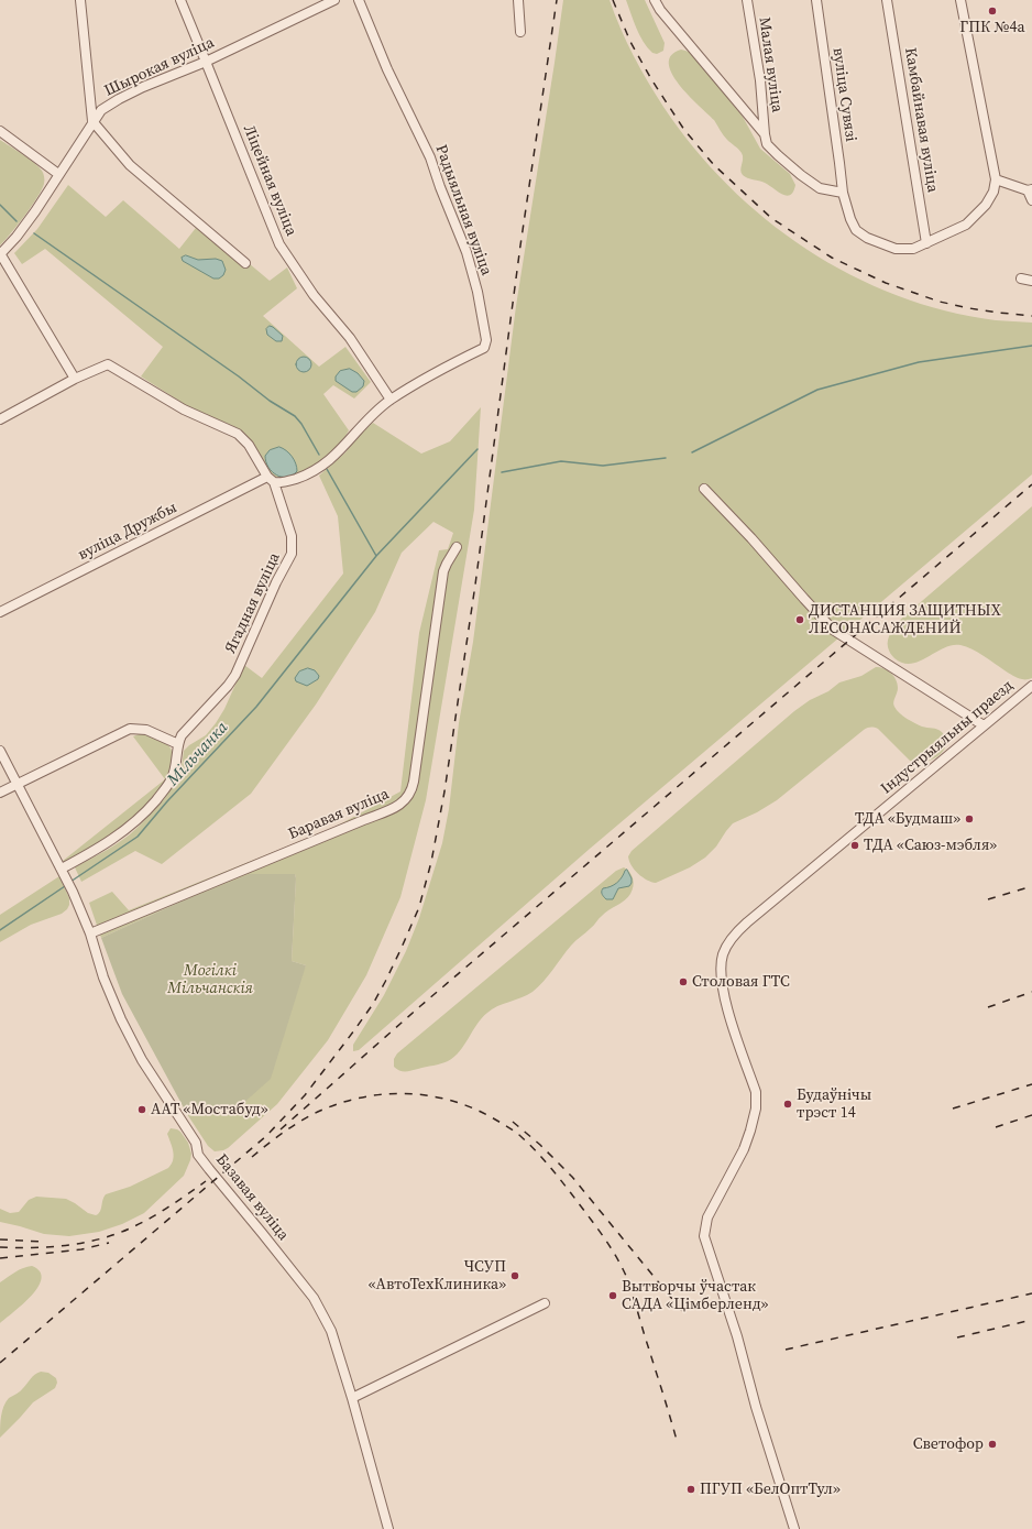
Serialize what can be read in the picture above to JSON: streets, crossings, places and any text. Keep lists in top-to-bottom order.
{
  "streets": {
    "street": [
      "Малая вуліца",
      "Шырокая вуліца",
      "вуліца Сувязі",
      "Камбайнавая вуліца",
      "Ліцейная вуліца",
      "Радыяльная вуліца",
      "вуліца Дружбы",
      "Ягадная вуліца",
      "Індустрыяльны праезд",
      "Баравая вуліца",
      "Базавая вуліца"
    ]
  },
  "crossings": [
    ["Шырокая вуліца", "Ліцейная вуліца"],
    ["вуліца Сувязі", "Камбайнавая вуліца"],
    ["Ліцейная вуліца", "Радыяльная вуліца"],
    ["Радыяльная вуліца", "вуліца Дружбы"],
    ["Радыяльная вуліца", "Ягадная вуліца"],
    ["вуліца Дружбы", "Ягадная вуліца"],
    ["Ягадная вуліца", "Базавая вуліца"],
    ["Баравая вуліца", "Базавая вуліца"]
  ],
  "water": ["Мільчанка"],
  "parks": ["Могілкі Мільчанскія"],
  "places": [
    "ГПК №4а",
    "ДИСТАНЦИЯ ЗАЩИТНЫХ ЛЕСОНАСАЖДЕНИЙ",
    "ТДА «Будмаш»",
    "ТДА «Саюз-мэбля»",
    "Столовая ГТС",
    "Будаўнічы трэст 14",
    "ААТ «Мостабуд»",
    "ЧСУП «АвтоТехКлиника»",
    "Вытворчы ўчастак САДА «Цімберленд»",
    "Светофор",
    "ПГУП «БелОптТул»"
  ]
}
